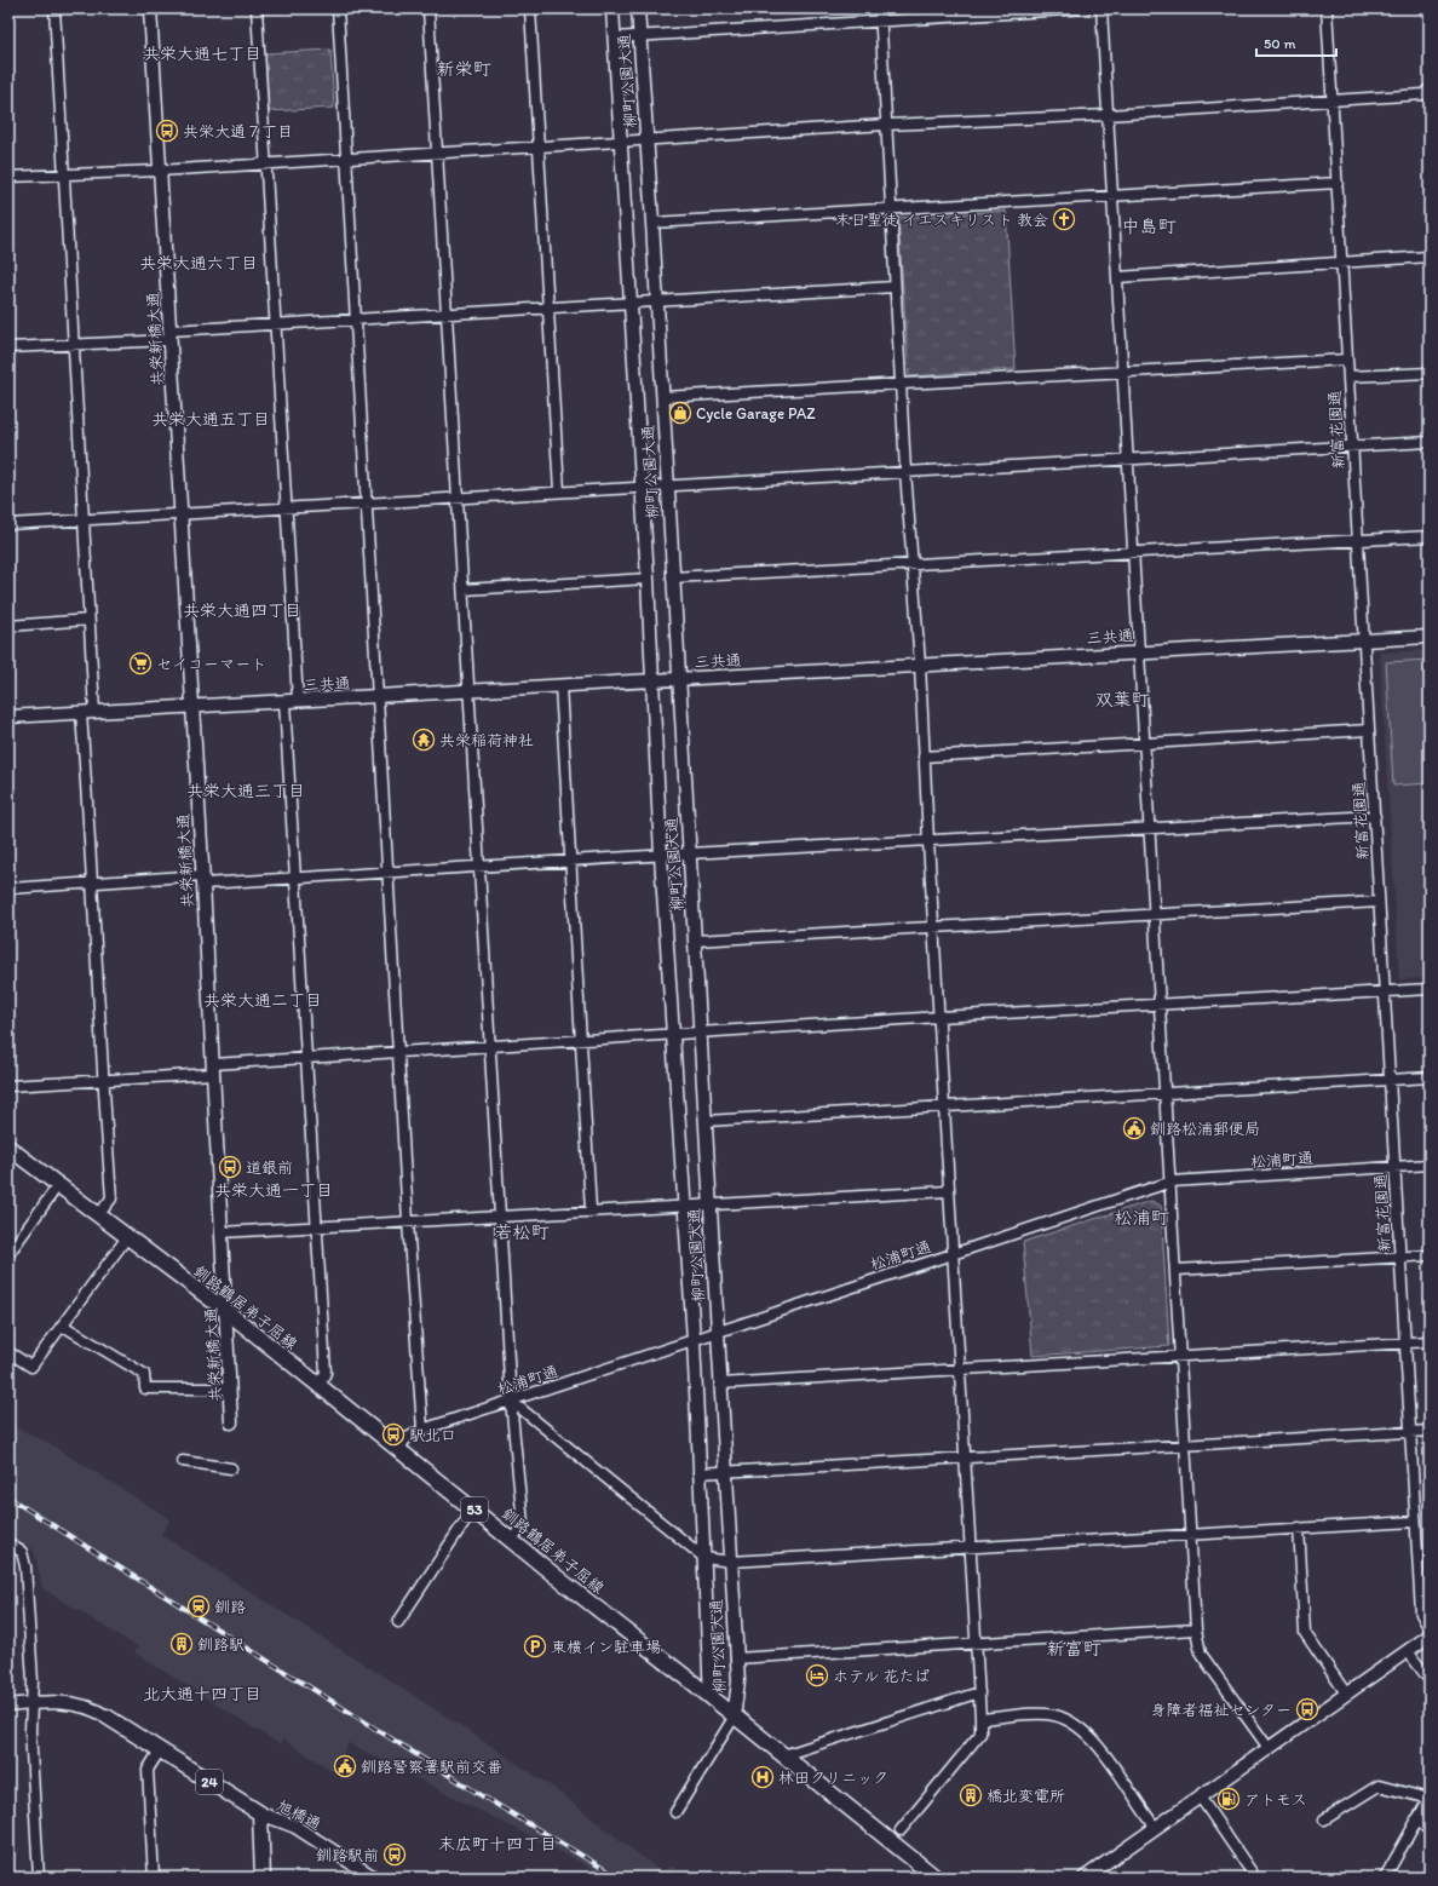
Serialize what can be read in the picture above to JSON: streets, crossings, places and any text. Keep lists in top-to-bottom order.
{
  "streets": {
    "main road": ["釧路鶴居弟子屈線", "53", "24"],
    "street": [
      "柳町公園大通",
      "共栄新橋大通",
      "新富花園通",
      "三共通",
      "松浦町通",
      "旭橋通"
    ]
  },
  "crossings": [
    ["柳町公園大通", "三共通"],
    ["柳町公園大通", "松浦町通"],
    ["柳町公園大通", "釧路鶴居弟子屈線"],
    ["共栄新橋大通", "三共通"],
    ["共栄新橋大通", "釧路鶴居弟子屈線"],
    ["新富花園通", "三共通"],
    ["新富花園通", "松浦町通"],
    ["松浦町通", "釧路鶴居弟子屈線"],
    ["24", "旭橋通"]
  ],
  "districts": [
    "共栄大通七丁目",
    "新栄町",
    "中島町",
    "共栄大通六丁目",
    "共栄大通五丁目",
    "共栄大通四丁目",
    "双葉町",
    "共栄大通三丁目",
    "共栄大通二丁目",
    "共栄大通一丁目",
    "松浦町",
    "若松町",
    "新富町",
    "北大通十四丁目",
    "末広町十四丁目"
  ],
  "places": {
    "bus stop": [
      "共栄大通７丁目",
      "道銀前",
      "駅北口",
      "身障者福祉センター",
      "釧路駅前"
    ],
    "church": ["末日聖徒 イエスキリスト 教会"],
    "shop": ["Cycle Garage PAZ"],
    "supermarket": ["セイコーマート"],
    "temple": ["共栄稲荷神社"],
    "public building": ["釧路松浦郵便局", "釧路警察署駅前交番"],
    "station": ["釧路"],
    "building": ["釧路駅", "橋北変電所"],
    "parking": ["東横イン駐車場"],
    "hotel": ["ホテル 花たば"],
    "hospital": ["林田クリニック"],
    "fuel station": ["アトモス"]
  },
  "scale_bar": "50 m"
}
